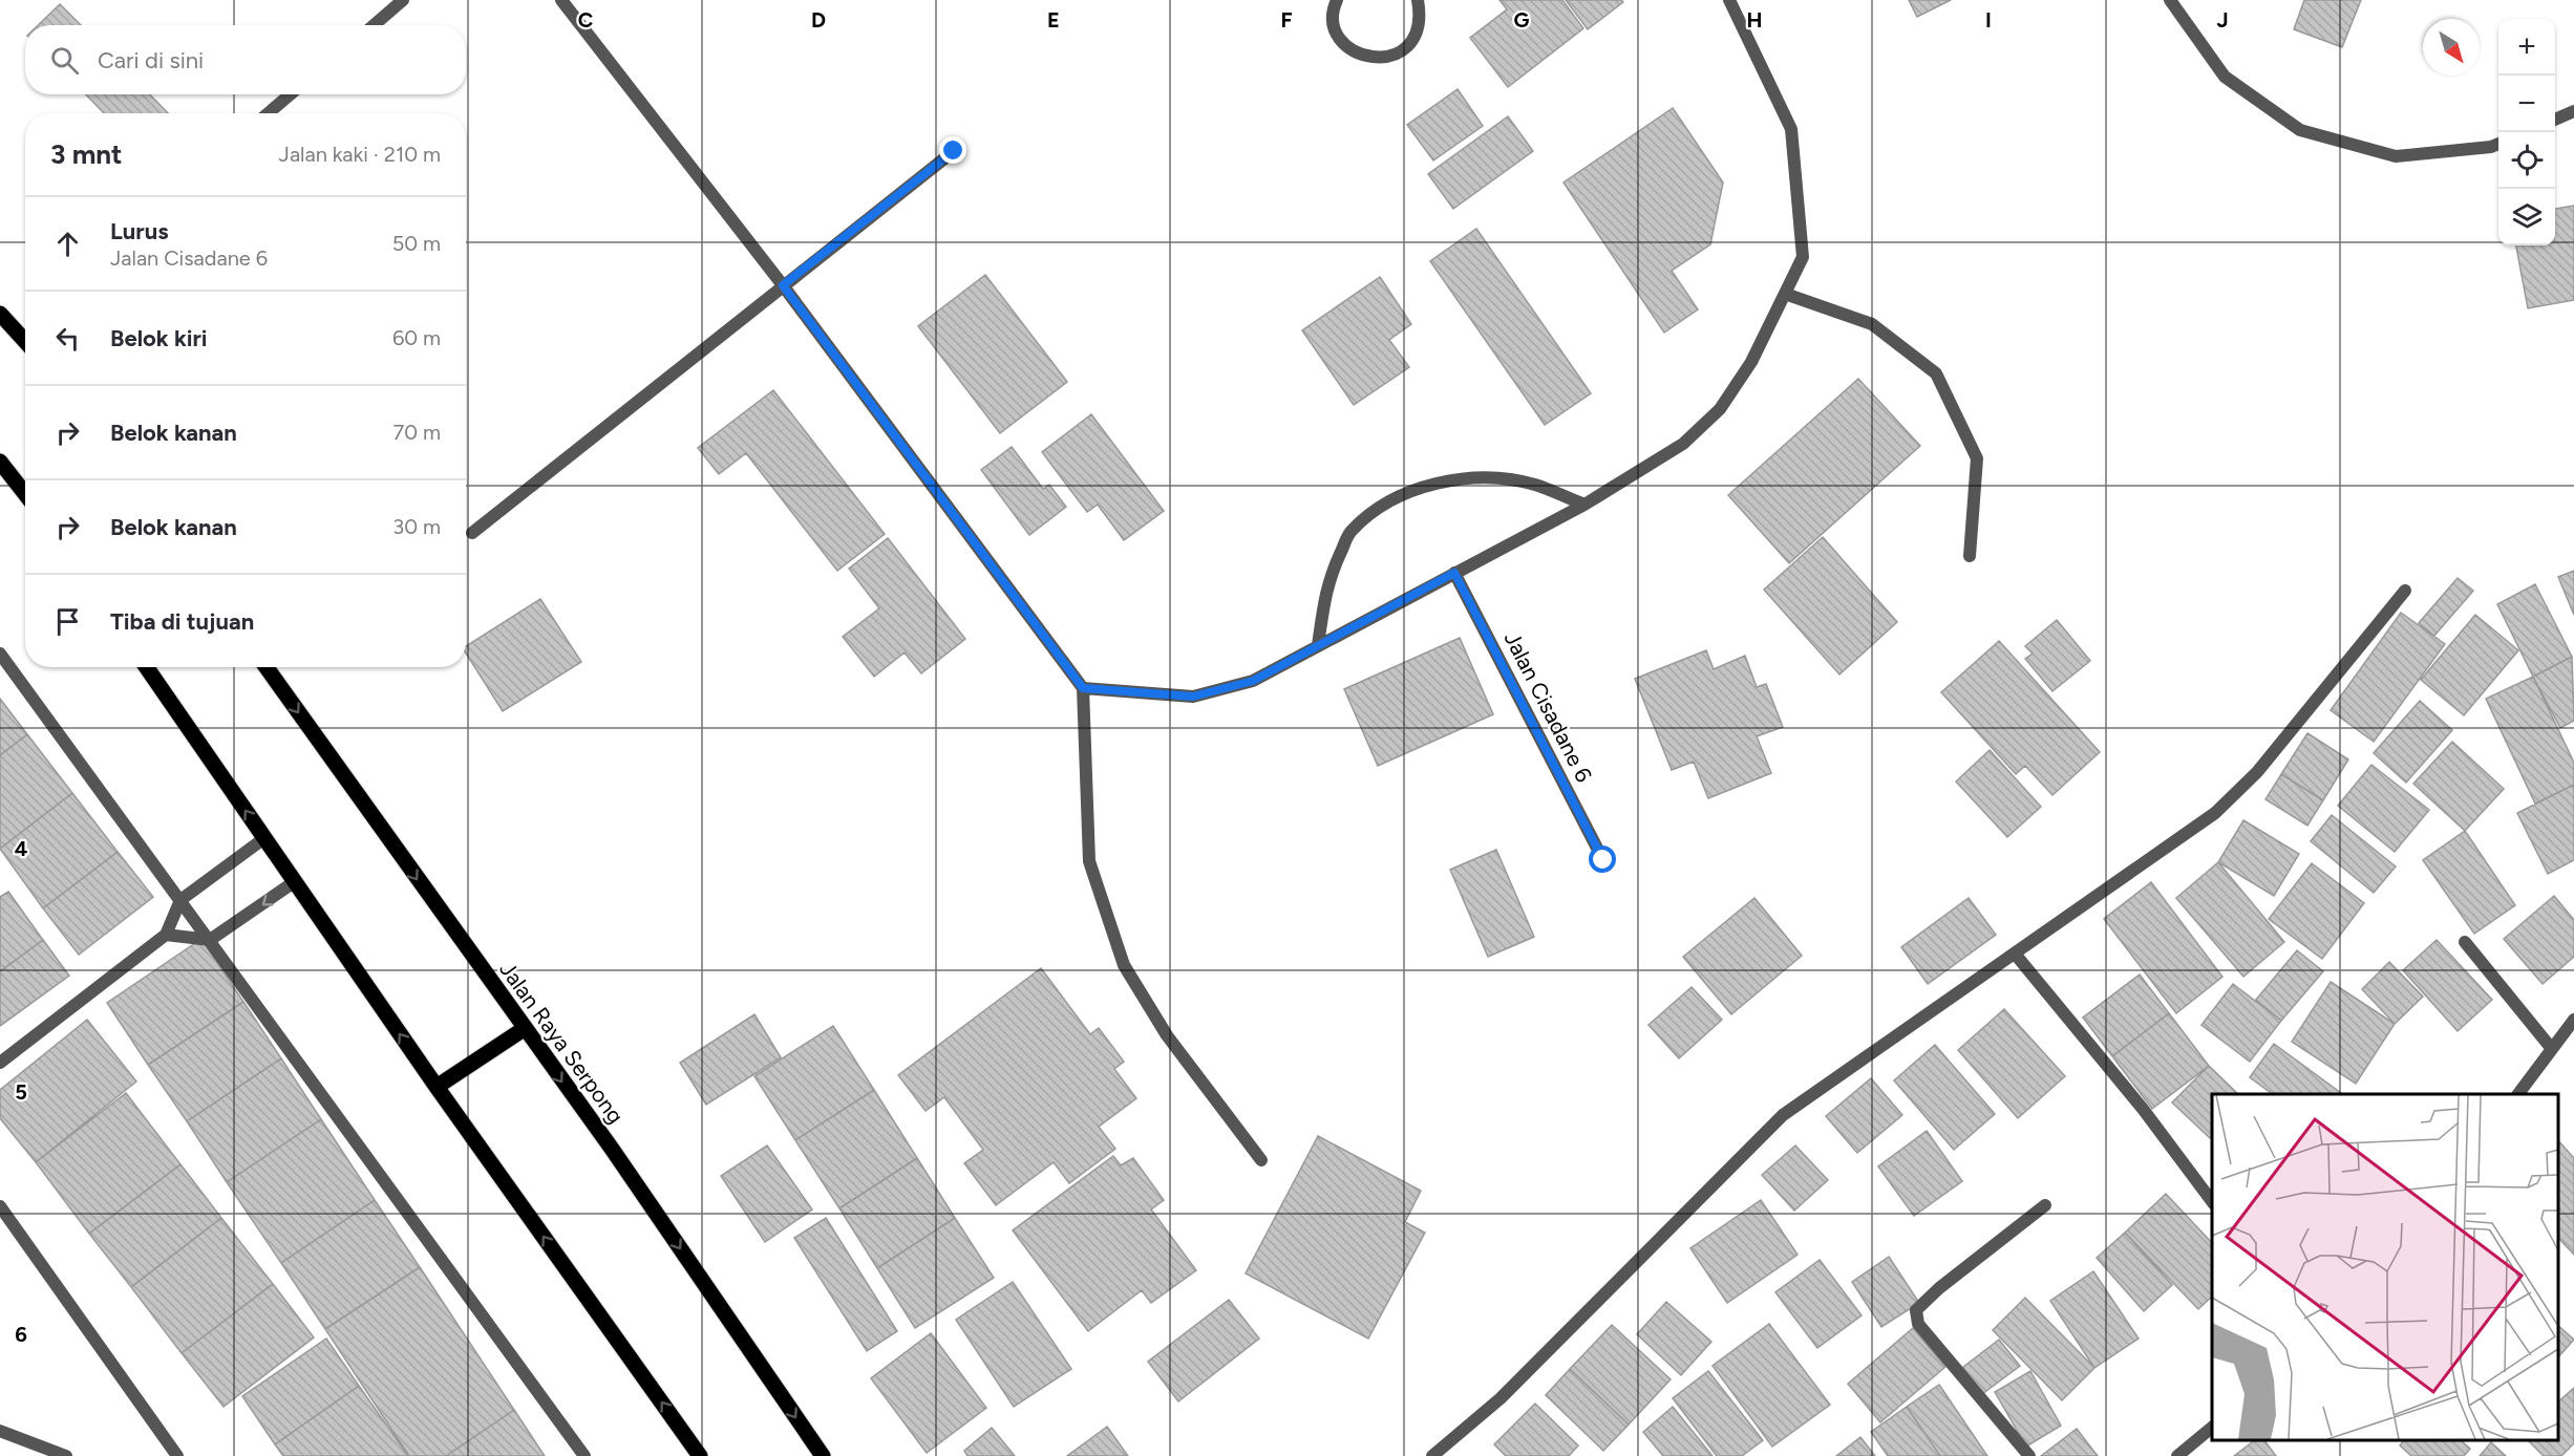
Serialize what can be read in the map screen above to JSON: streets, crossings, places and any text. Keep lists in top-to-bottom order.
{
  "streets": {
    "main road": ["Jalan Raya Serpong"],
    "street": ["Jalan Cisadane 6"]
  },
  "north": "bottom right",
  "page": {
    "map_buttons": ["+", "−"],
    "search": "Cari di sini",
    "heading": ["3 mnt", "Jalan kaki · 210 m"],
    "list": [
      ["Lurus", "Jalan Cisadane 6", "50 m"],
      ["Belok kiri", "60 m"],
      ["Belok kanan", "70 m"],
      ["Belok kanan", "30 m"],
      "Tiba di tujuan"
    ]
  },
  "grid": {
    "columns": [
      "C",
      "D",
      "E",
      "F",
      "G",
      "H",
      "I",
      "J"
    ],
    "rows": ["4", "5", "6"]
  }
}
